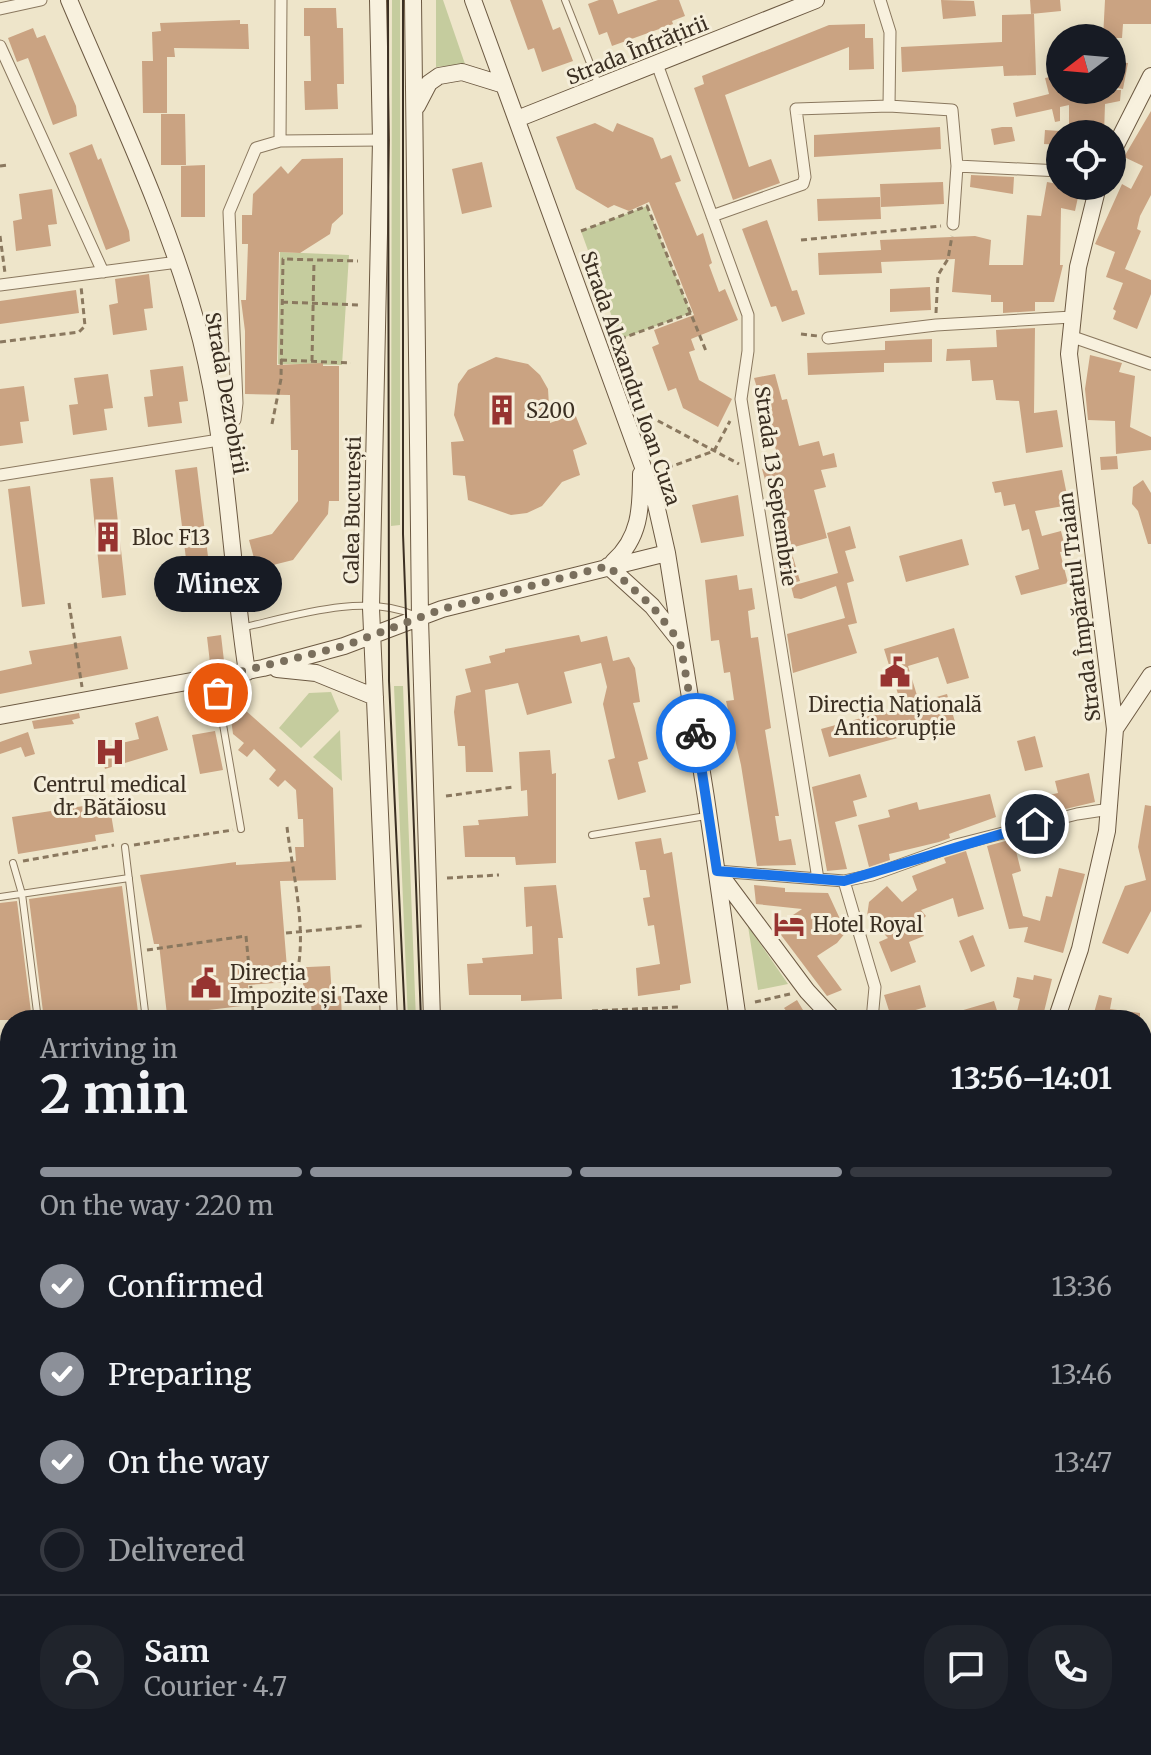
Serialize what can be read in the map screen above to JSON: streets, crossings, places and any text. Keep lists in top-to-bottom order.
{
  "streets": {
    "main road": [
      "Strada Înfrățirii",
      "Strada Alexandru Ioan Cuza",
      "Strada Dezrobirii",
      "Calea București",
      "Strada Împăratul Traian"
    ],
    "street": ["Strada 13 Septembrie"]
  },
  "crossings": [
    ["Strada Înfrățirii", "Strada Alexandru Ioan Cuza"],
    ["Strada Înfrățirii", "Strada 13 Septembrie"]
  ],
  "places": {
    "building": ["S200", "Bloc F13"],
    "public building": ["Direcția Națională Anticorupție", "Direcția Impozite și Taxe"],
    "other": ["Minex"],
    "hospital": ["Centrul medical dr. Bătăiosu"],
    "hotel": ["Hotel Royal"]
  },
  "north": "left",
  "page": {
    "bubble": "Minex",
    "heading": ["2 min", "Arriving in", "13:56–14:01"],
    "panel": ["Sam", "Courier · 4.7"],
    "bar": "On the way · 220 m",
    "list": [
      ["Confirmed", "13:36"],
      ["Preparing", "13:46"],
      ["On the way", "13:47"],
      "Delivered"
    ]
  }
}
